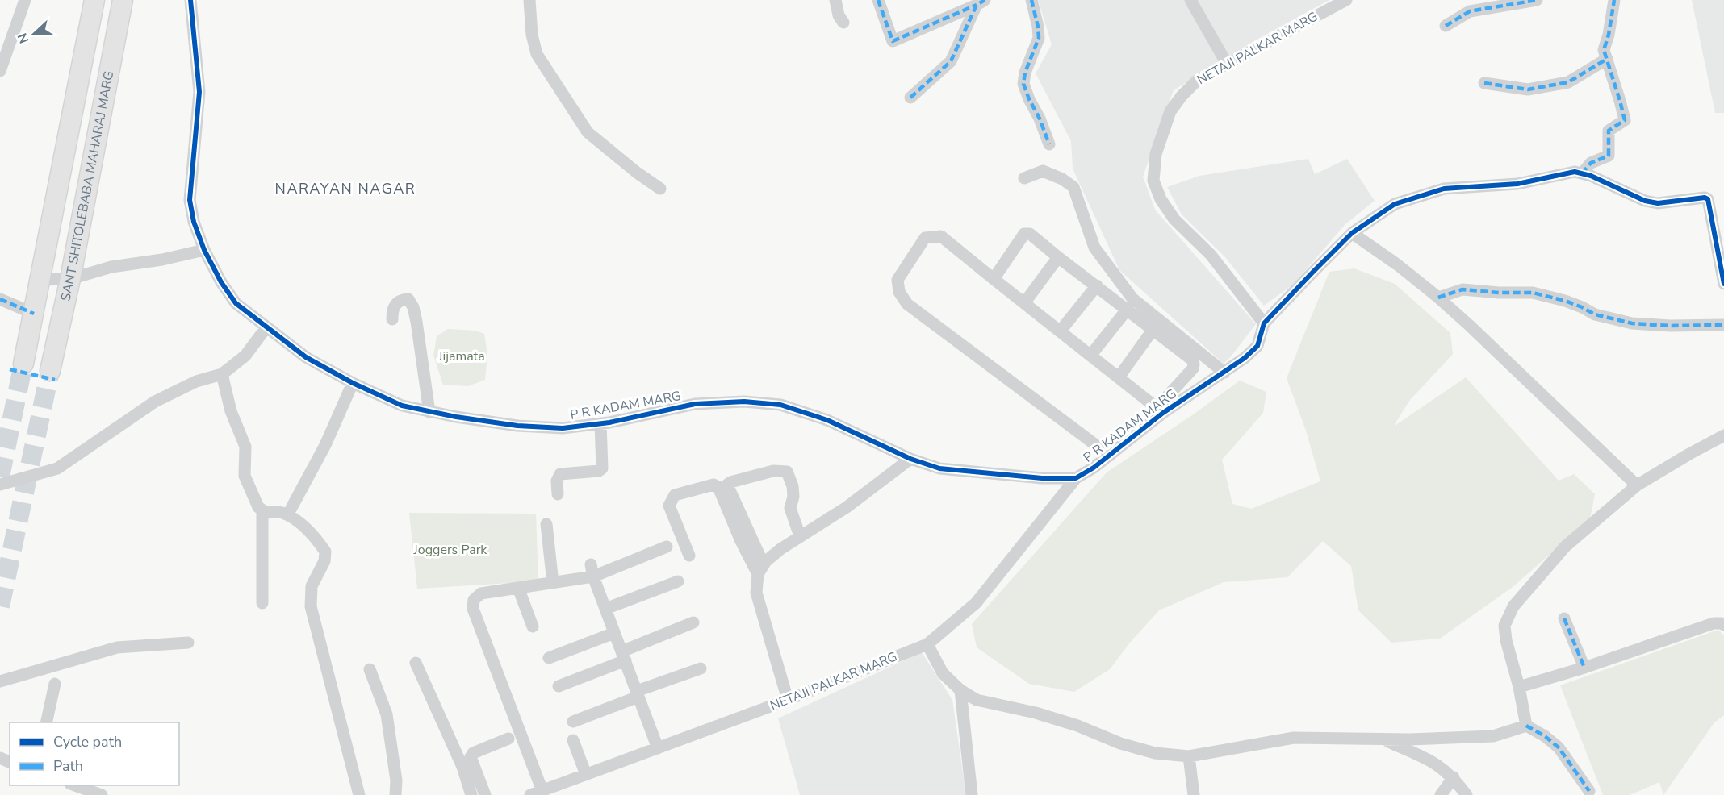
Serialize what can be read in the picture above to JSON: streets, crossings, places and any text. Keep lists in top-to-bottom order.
{
  "streets": {
    "main road": ["SANT SHITOLEBABA MAHARAJ MARG"],
    "street": ["NETAJI PALKAR MARG", "P R KADAM MARG"]
  },
  "crossings": [
    ["NETAJI PALKAR MARG", "P R KADAM MARG"]
  ],
  "districts": ["NARAYAN NAGAR"],
  "parks": ["Jijamata", "Joggers Park"],
  "legend": ["Cycle path", "Path"],
  "north": "left"
}
